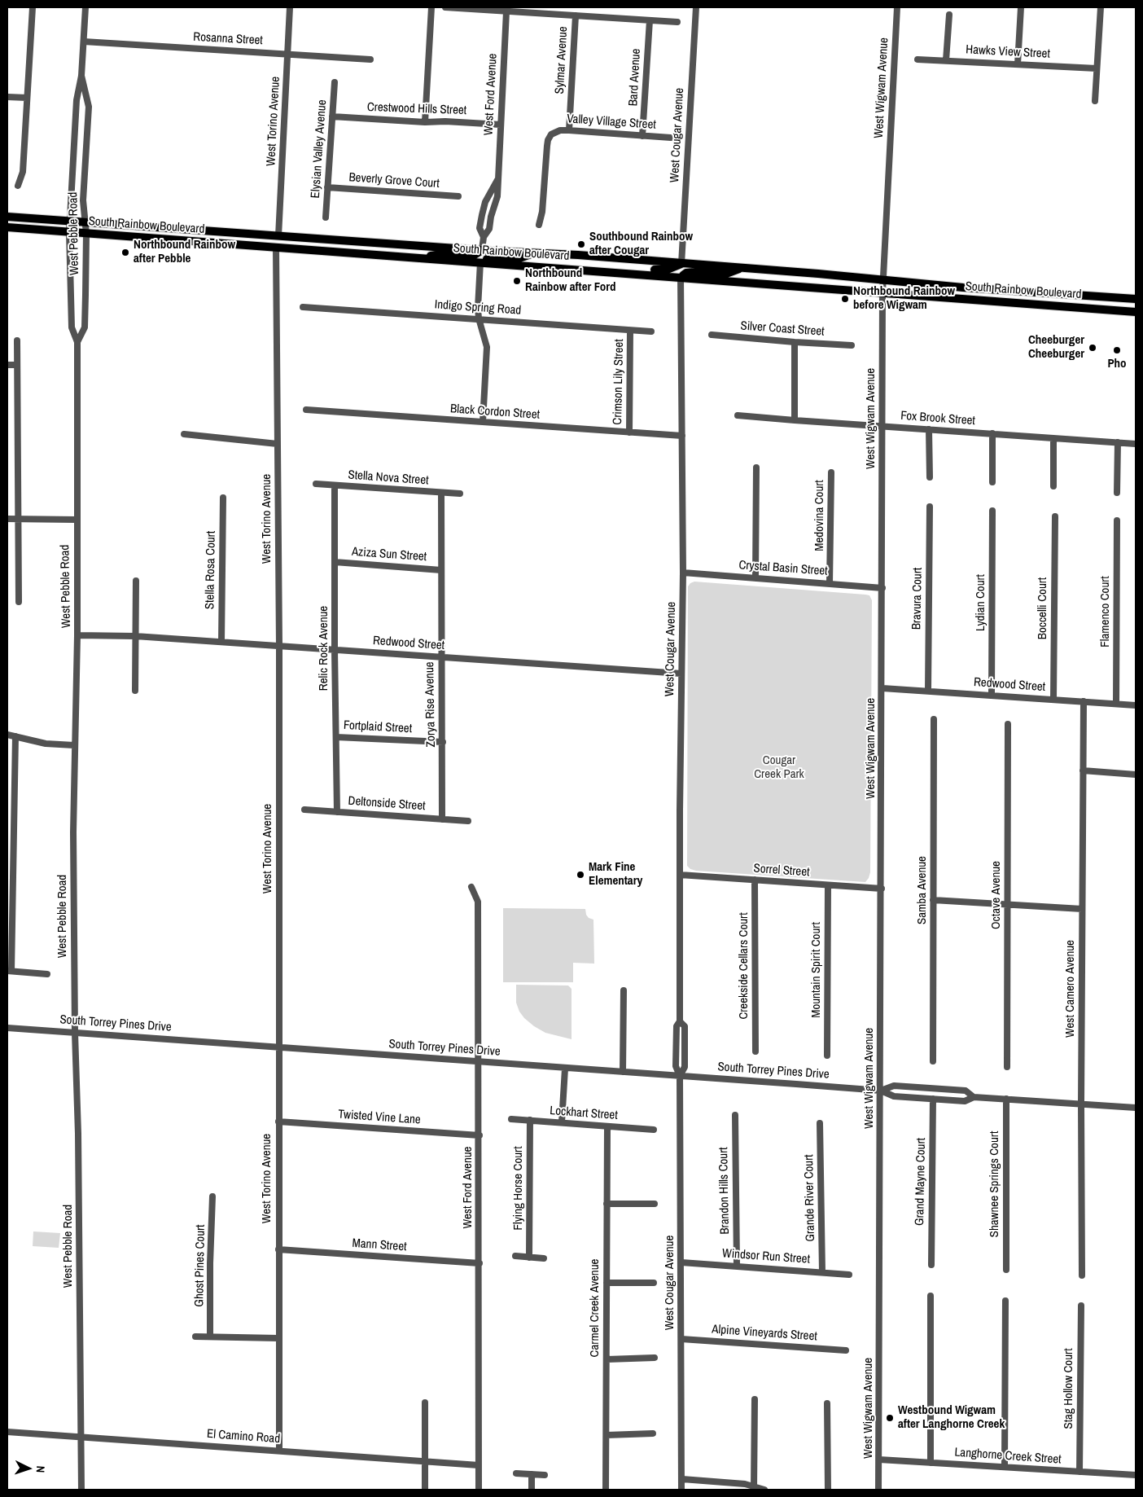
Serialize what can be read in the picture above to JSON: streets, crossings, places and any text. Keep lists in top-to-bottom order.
{
  "streets": {
    "main road": ["South Rainbow Boulevard"],
    "street": [
      "Rosanna Street",
      "Hawks View Street",
      "Sylmar Avenue",
      "Bard Avenue",
      "West Wigwam Avenue",
      "West Ford Avenue",
      "Crestwood Hills Street",
      "West Torino Avenue",
      "Valley Village Street",
      "West Cougar Avenue",
      "Elysian Valley Avenue",
      "Beverly Grove Court",
      "West Pebble Road",
      "Indigo Spring Road",
      "Silver Coast Street",
      "Crimson Lily Street",
      "Black Cordon Street",
      "Fox Brook Street",
      "Stella Nova Street",
      "Medovina Court",
      "Aziza Sun Street",
      "Crystal Basin Street",
      "Stella Rosa Court",
      "Bravura Court",
      "Lydian Court",
      "Boccelli Court",
      "Flamenco Court",
      "Redwood Street",
      "Relic Rock Avenue",
      "Zorya Rise Avenue",
      "Fortplaid Street",
      "Deltonside Street",
      "Sorrel Street",
      "Samba Avenue",
      "Octave Avenue",
      "Creekside Cellars Court",
      "Mountain Spirit Court",
      "West Camero Avenue",
      "South Torrey Pines Drive",
      "Lockhart Street",
      "Twisted Vine Lane",
      "Grand Mayne Court",
      "Shawnee Springs Court",
      "Flying Horse Court",
      "Brandon Hills Court",
      "Grande River Court",
      "Mann Street",
      "Windsor Run Street",
      "Ghost Pines Court",
      "Carmel Creek Avenue",
      "Alpine Vineyards Street",
      "Stag Hollow Court",
      "El Camino Road",
      "Langhorne Creek Street"
    ]
  },
  "crossings": [
    ["Rosanna Street", "West Torino Avenue"],
    ["Rosanna Street", "West Pebble Road"],
    ["Sylmar Avenue", "Valley Village Street"],
    ["Bard Avenue", "Valley Village Street"],
    ["West Wigwam Avenue", "South Rainbow Boulevard"],
    ["West Wigwam Avenue", "Fox Brook Street"],
    ["West Wigwam Avenue", "Crystal Basin Street"],
    ["West Wigwam Avenue", "Redwood Street"],
    ["West Wigwam Avenue", "Sorrel Street"],
    ["West Wigwam Avenue", "South Torrey Pines Drive"],
    ["West Wigwam Avenue", "Langhorne Creek Street"],
    ["West Ford Avenue", "Crestwood Hills Street"],
    ["West Ford Avenue", "South Rainbow Boulevard"],
    ["West Ford Avenue", "South Torrey Pines Drive"],
    ["West Ford Avenue", "Twisted Vine Lane"],
    ["West Ford Avenue", "Mann Street"],
    ["West Ford Avenue", "El Camino Road"],
    ["Crestwood Hills Street", "Elysian Valley Avenue"],
    ["West Torino Avenue", "South Rainbow Boulevard"],
    ["West Torino Avenue", "Redwood Street"],
    ["West Torino Avenue", "South Torrey Pines Drive"],
    ["West Torino Avenue", "Twisted Vine Lane"],
    ["West Torino Avenue", "Mann Street"],
    ["West Torino Avenue", "El Camino Road"],
    ["West Cougar Avenue", "South Rainbow Boulevard"],
    ["West Cougar Avenue", "Black Cordon Street"],
    ["West Cougar Avenue", "Crystal Basin Street"],
    ["West Cougar Avenue", "Redwood Street"],
    ["West Cougar Avenue", "Sorrel Street"],
    ["West Cougar Avenue", "South Torrey Pines Drive"],
    ["West Cougar Avenue", "Windsor Run Street"],
    ["West Cougar Avenue", "Alpine Vineyards Street"],
    ["Elysian Valley Avenue", "Beverly Grove Court"],
    ["South Rainbow Boulevard", "West Pebble Road"],
    ["West Pebble Road", "Redwood Street"],
    ["West Pebble Road", "South Torrey Pines Drive"],
    ["West Pebble Road", "El Camino Road"],
    ["Indigo Spring Road", "Crimson Lily Street"],
    ["Crimson Lily Street", "Black Cordon Street"],
    ["Stella Nova Street", "Relic Rock Avenue"],
    ["Stella Nova Street", "Zorya Rise Avenue"],
    ["Medovina Court", "Crystal Basin Street"],
    ["Aziza Sun Street", "Relic Rock Avenue"],
    ["Aziza Sun Street", "Zorya Rise Avenue"],
    ["Stella Rosa Court", "Redwood Street"],
    ["Bravura Court", "Redwood Street"],
    ["Lydian Court", "Redwood Street"],
    ["Boccelli Court", "Redwood Street"],
    ["Flamenco Court", "Redwood Street"],
    ["Redwood Street", "Relic Rock Avenue"],
    ["Redwood Street", "Zorya Rise Avenue"],
    ["Redwood Street", "West Camero Avenue"],
    ["Relic Rock Avenue", "Fortplaid Street"],
    ["Relic Rock Avenue", "Deltonside Street"],
    ["Zorya Rise Avenue", "Fortplaid Street"],
    ["Zorya Rise Avenue", "Deltonside Street"],
    ["Sorrel Street", "Creekside Cellars Court"],
    ["Sorrel Street", "Mountain Spirit Court"],
    ["West Camero Avenue", "South Torrey Pines Drive"],
    ["South Torrey Pines Drive", "Grand Mayne Court"],
    ["South Torrey Pines Drive", "Shawnee Springs Court"],
    ["Lockhart Street", "Flying Horse Court"],
    ["Lockhart Street", "Carmel Creek Avenue"],
    ["Brandon Hills Court", "Windsor Run Street"],
    ["Grande River Court", "Windsor Run Street"],
    ["Stag Hollow Court", "Langhorne Creek Street"]
  ],
  "parks": ["Cougar Creek Park"],
  "places": [
    "Southbound Rainbow after Cougar",
    "Northbound Rainbow after Pebble",
    "Northbound Rainbow after Ford",
    "Northbound Rainbow before Wigwam",
    "Cheeburger Cheeburger",
    "Pho",
    "Mark Fine Elementary",
    "Westbound Wigwam after Langhorne Creek"
  ],
  "north": "right"
}
